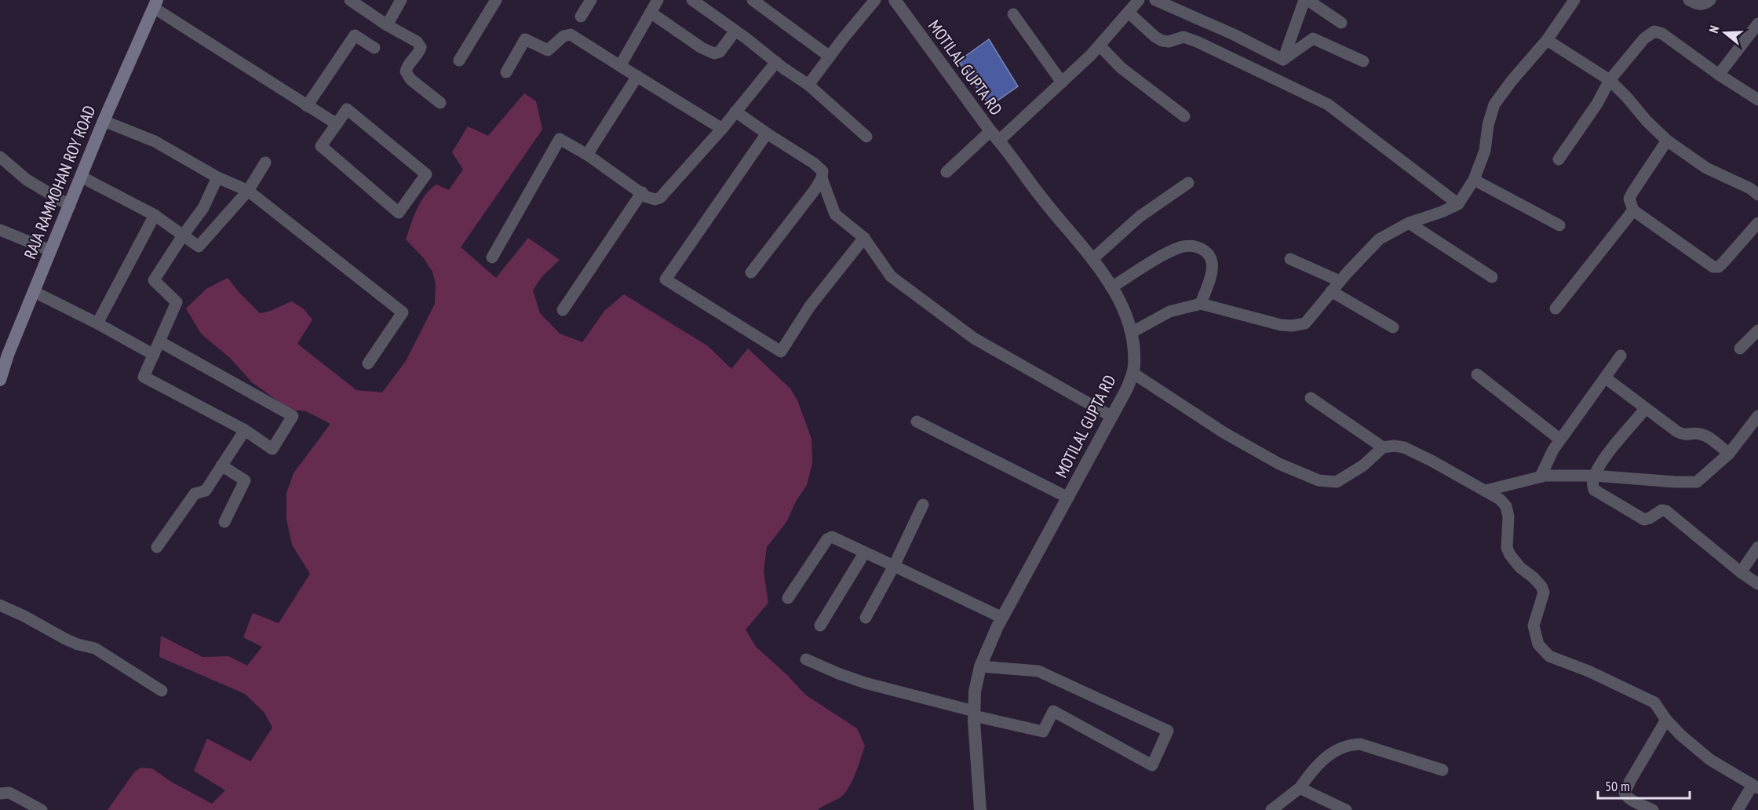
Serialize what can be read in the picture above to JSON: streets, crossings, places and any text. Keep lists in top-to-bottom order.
{
  "streets": {
    "main road": ["RAJA RAMMOHAN ROY ROAD"],
    "street": ["MOTILAL GUPTA RD"]
  },
  "scale_bar": "50 m",
  "north": "left"
}
